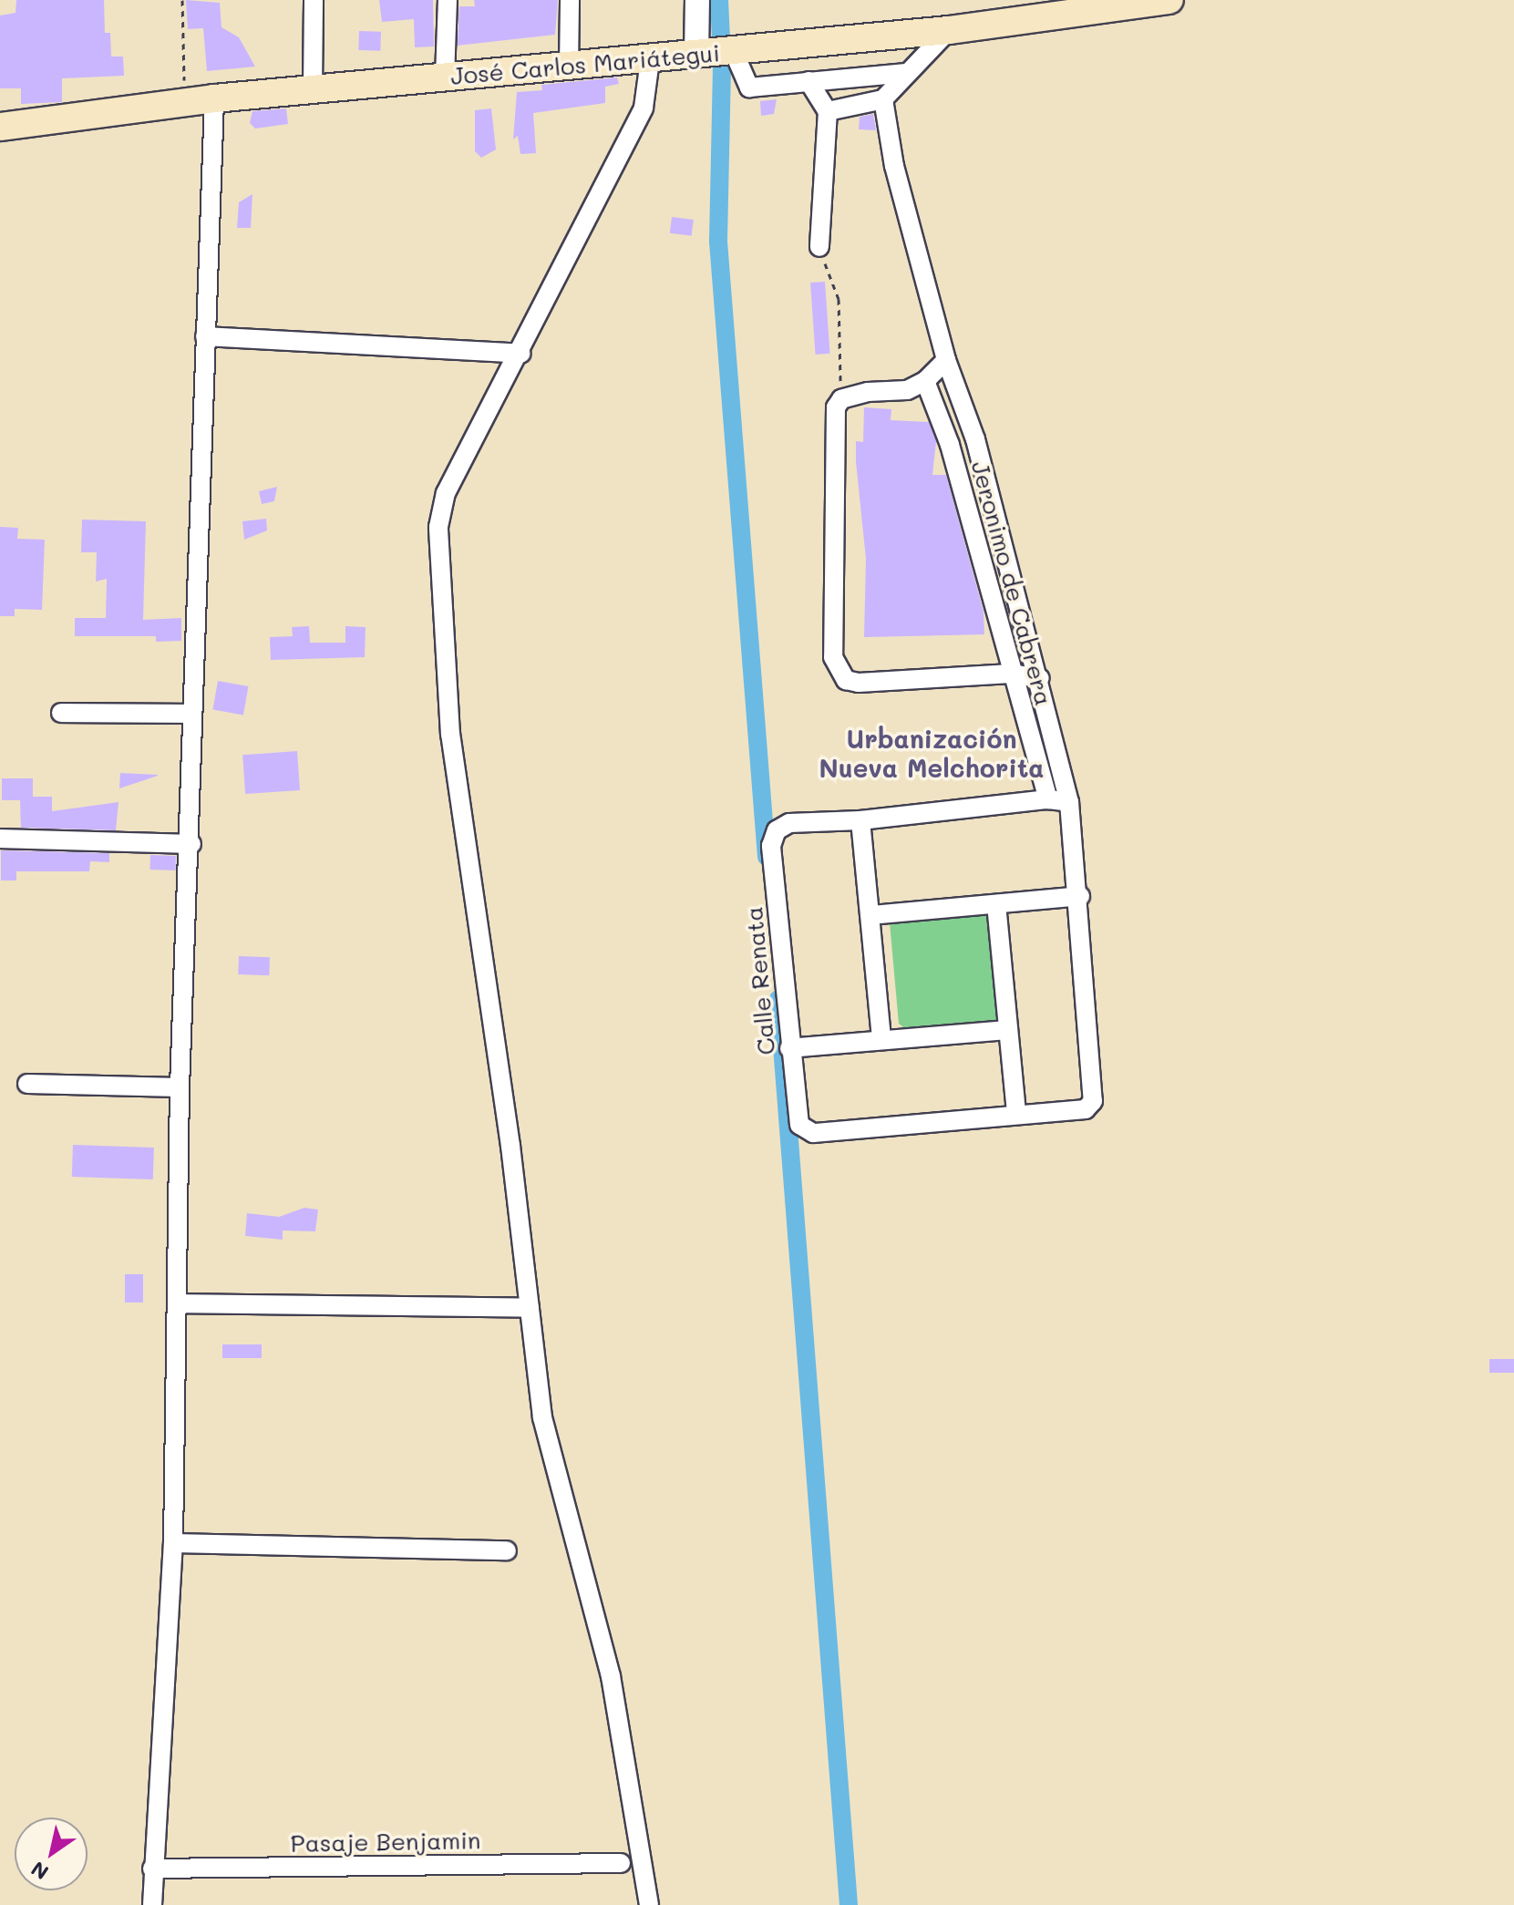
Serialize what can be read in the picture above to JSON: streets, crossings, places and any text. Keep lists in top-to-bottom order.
{
  "streets": {
    "main road": ["José Carlos Mariátegui"],
    "street": ["Jeronimo de Cabrera", "Calle Renata", "Pasaje Benjamin"]
  },
  "districts": ["Urbanización Nueva Melchorita"],
  "north": "bottom left"
}
